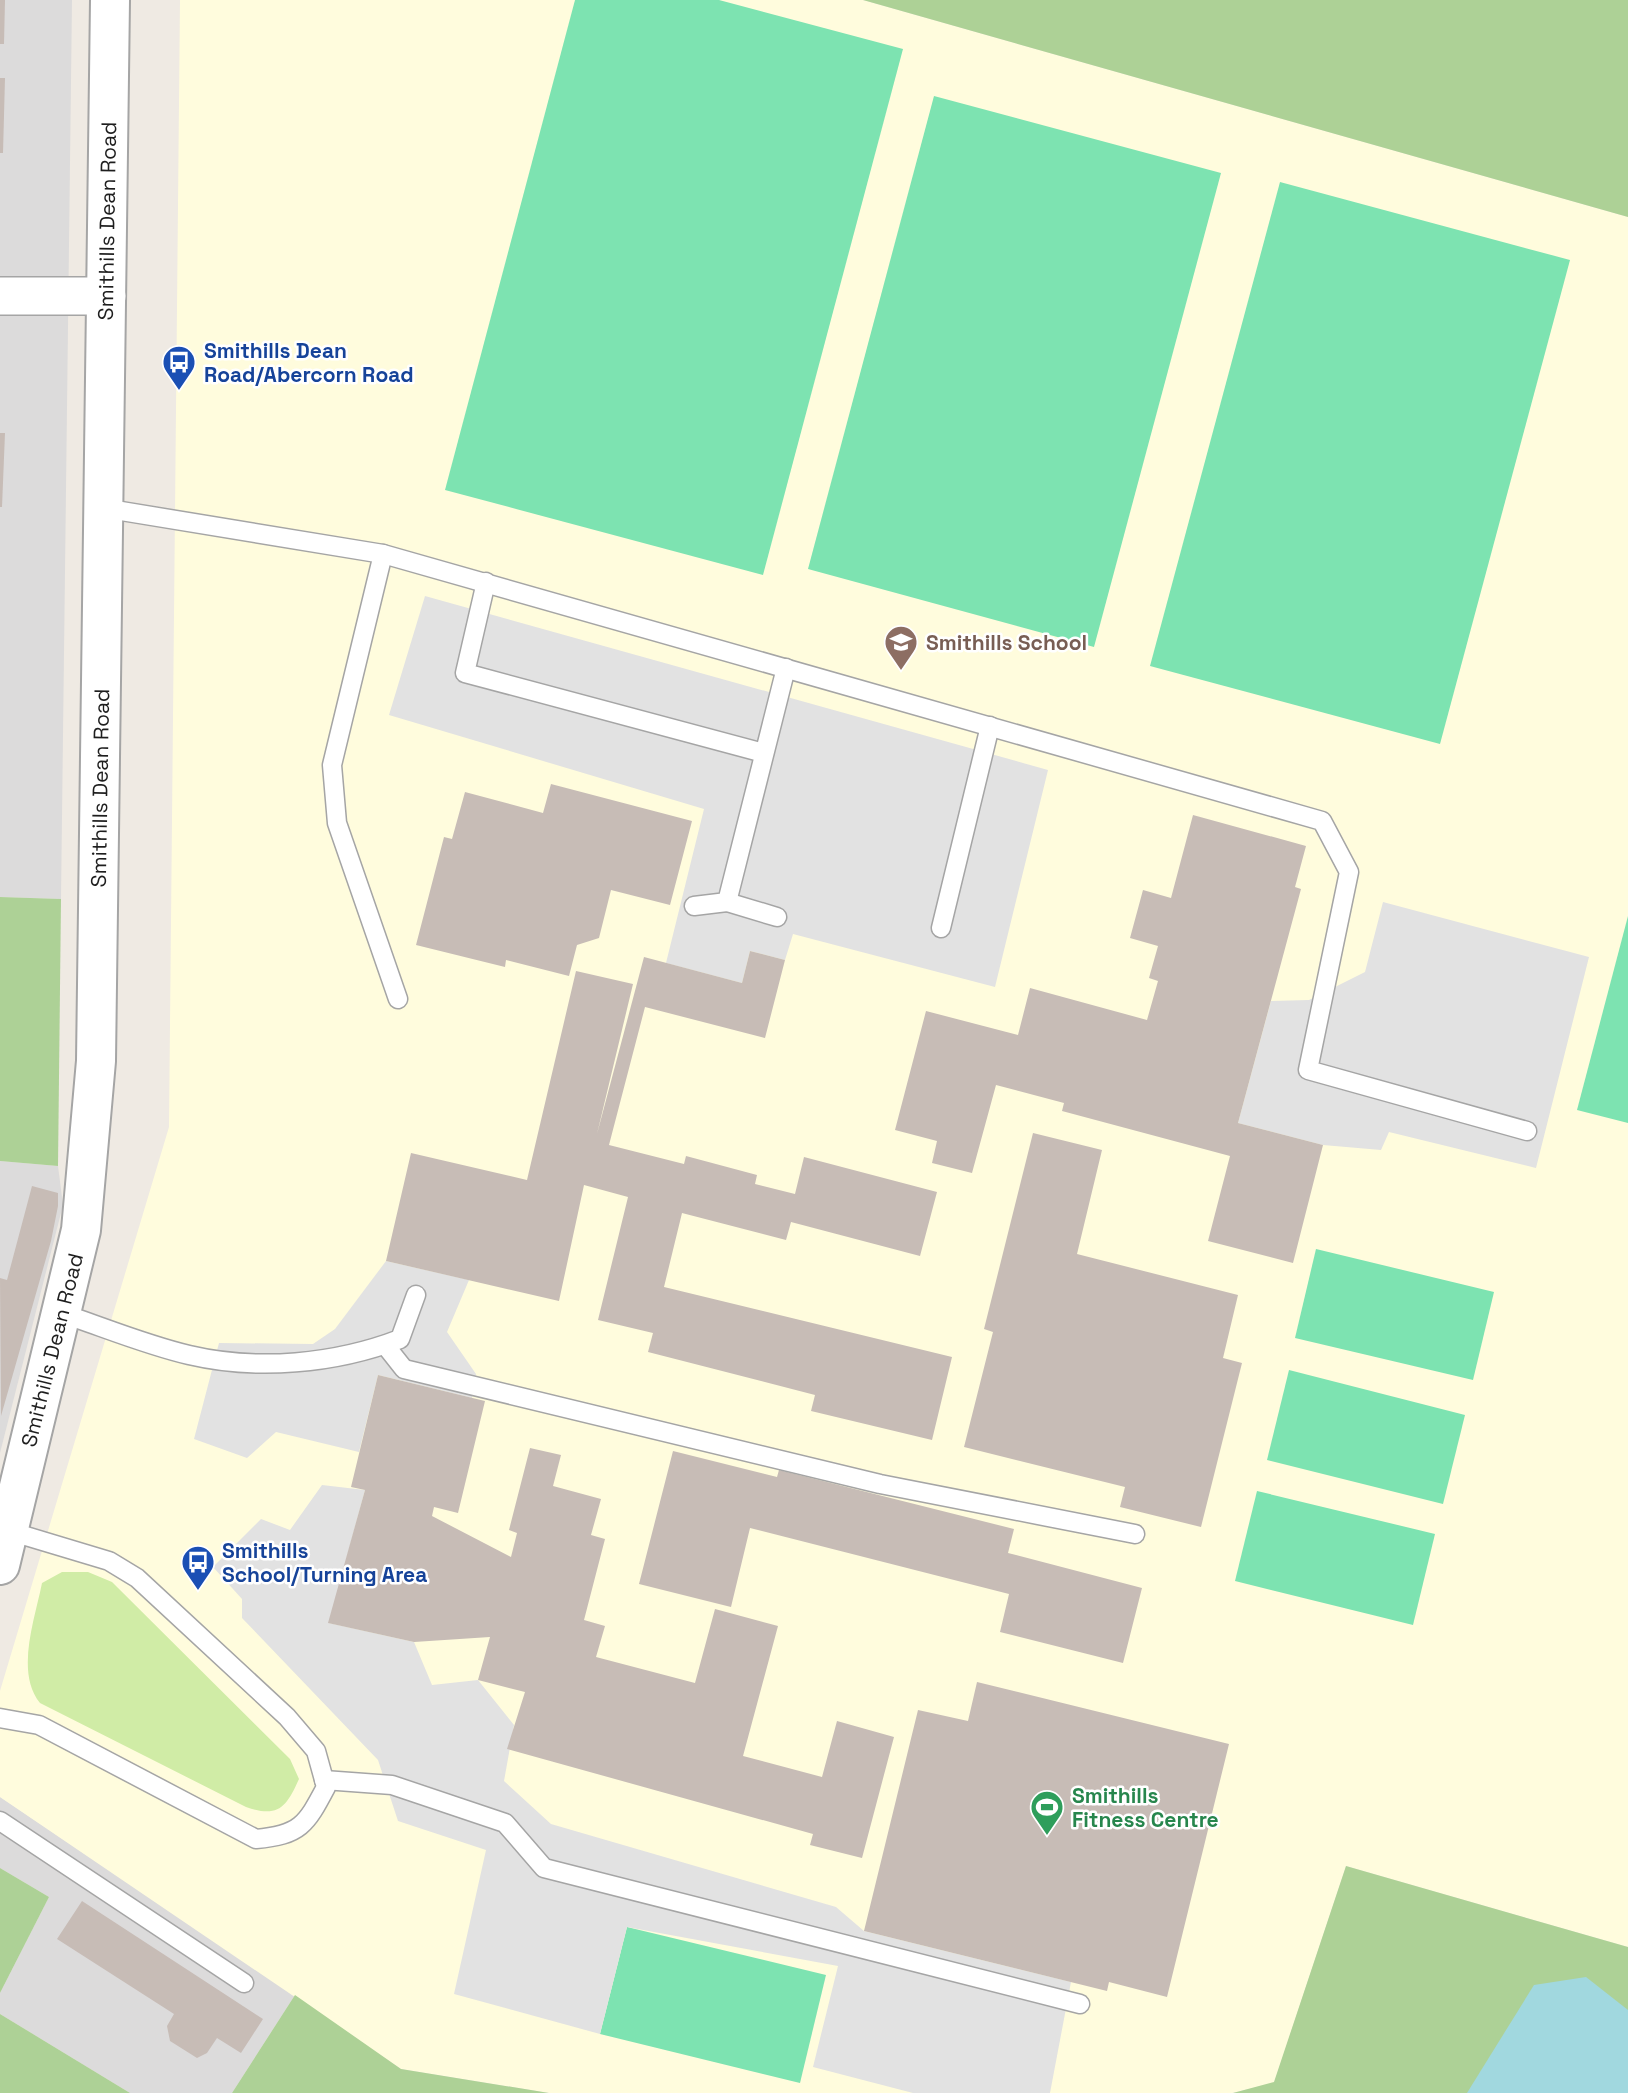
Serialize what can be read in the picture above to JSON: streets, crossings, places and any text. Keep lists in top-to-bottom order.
{
  "streets": {
    "street": ["Smithills Dean Road"]
  },
  "places": {
    "bus stop": ["Smithills Dean Road/Abercorn Road", "Smithills School/Turning Area"],
    "school or university": ["Smithills School"],
    "sports": ["Smithills Fitness Centre"]
  }
}
